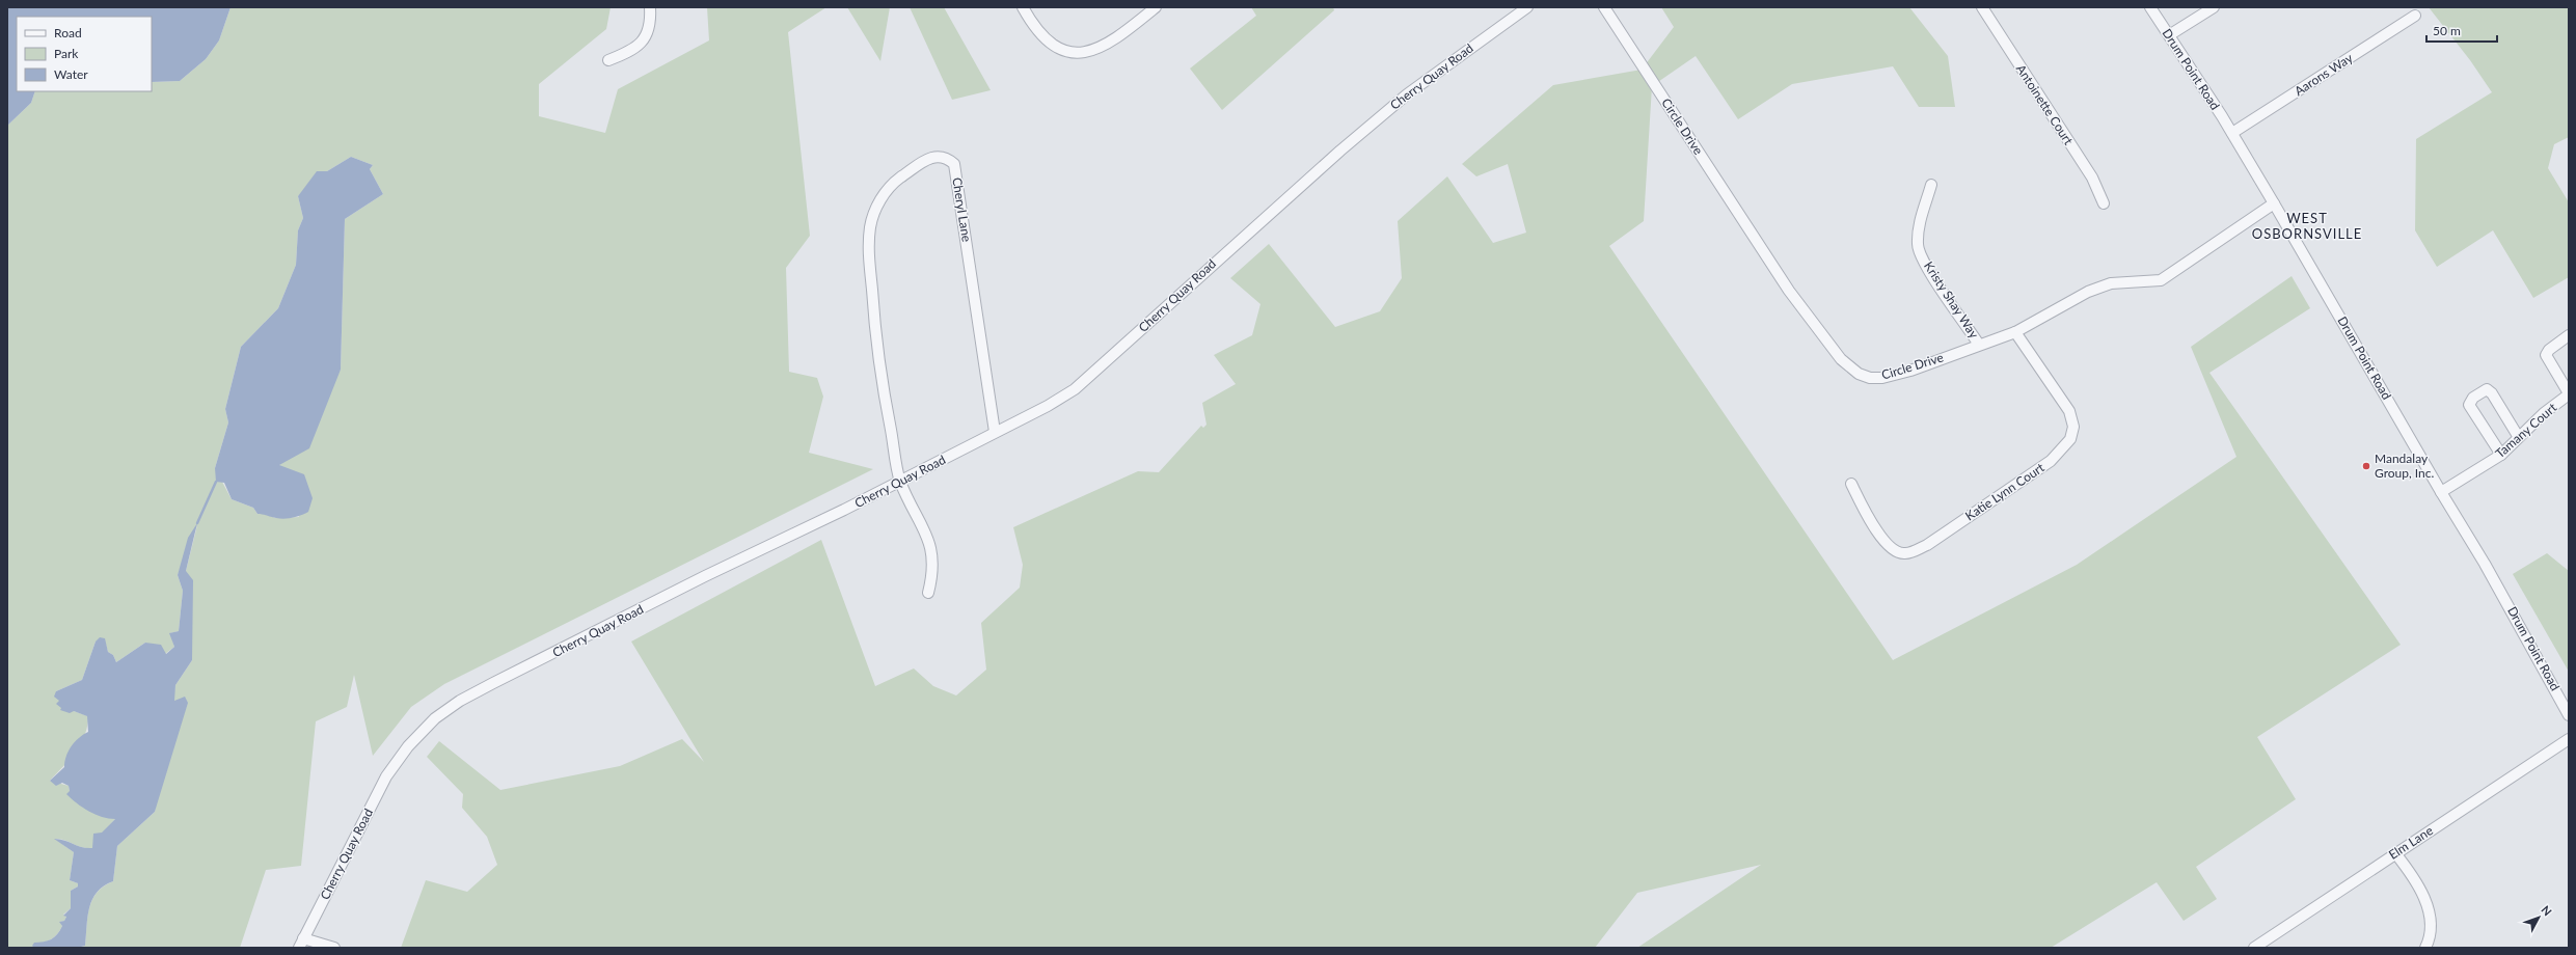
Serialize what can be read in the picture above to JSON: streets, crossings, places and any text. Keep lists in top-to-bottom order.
{
  "streets": {
    "street": [
      "Drum Point Road",
      "Aarons Way",
      "Cherry Quay Road",
      "Antoinette Court",
      "Circle Drive",
      "Cheryl Lane",
      "Kristy Shay Way",
      "Tamany Court",
      "Katie Lynn Court",
      "Elm Lane"
    ]
  },
  "crossings": [
    ["Drum Point Road", "Aarons Way"],
    ["Drum Point Road", "Circle Drive"],
    ["Drum Point Road", "Tamany Court"],
    ["Cherry Quay Road", "Cheryl Lane"],
    ["Circle Drive", "Kristy Shay Way"],
    ["Circle Drive", "Katie Lynn Court"]
  ],
  "districts": ["WEST OSBORNSVILLE"],
  "places": ["Mandalay Group, Inc."],
  "legend": ["Road", "Park", "Water"],
  "scale_bar": "50 m",
  "north": "top right"
}
